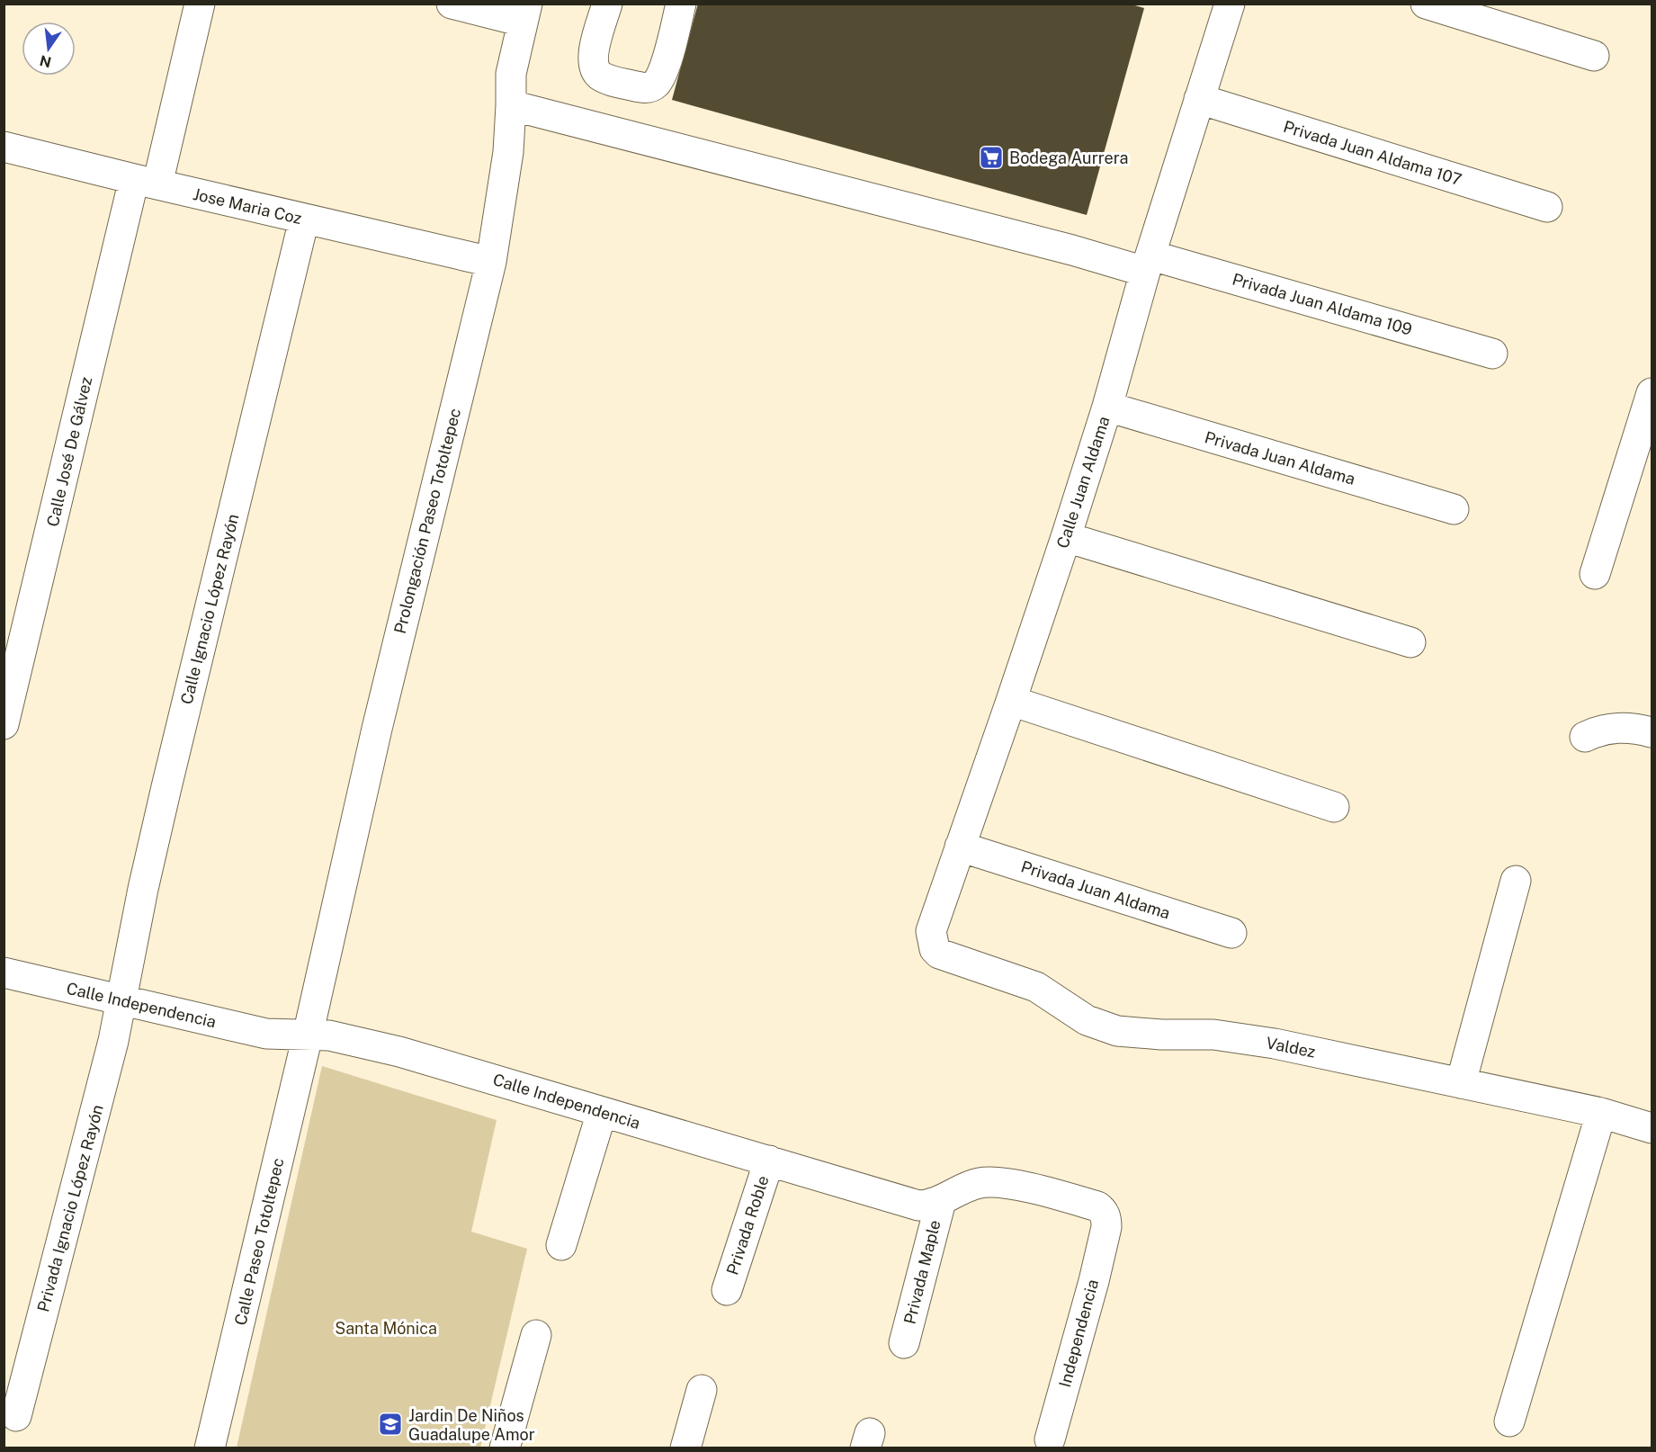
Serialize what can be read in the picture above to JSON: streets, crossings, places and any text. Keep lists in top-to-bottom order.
{
  "streets": {
    "street": [
      "Privada Juan Aldama 107",
      "Jose Maria Coz",
      "Privada Juan Aldama 109",
      "Calle José De Gálvez",
      "Privada Juan Aldama",
      "Calle Juan Aldama",
      "Prolongación Paseo Totoltepec",
      "Calle Ignacio López Rayón",
      "Calle Independencia",
      "Valdez",
      "Privada Ignacio López Rayón",
      "Privada Roble",
      "Calle Paseo Totoltepec",
      "Privada Maple",
      "Independencia"
    ]
  },
  "crossings": [
    ["Privada Juan Aldama 107", "Calle Juan Aldama"],
    ["Jose Maria Coz", "Calle José De Gálvez"],
    ["Jose Maria Coz", "Prolongación Paseo Totoltepec"],
    ["Jose Maria Coz", "Calle Ignacio López Rayón"],
    ["Privada Juan Aldama 109", "Calle Juan Aldama"],
    ["Privada Juan Aldama 109", "Prolongación Paseo Totoltepec"],
    ["Privada Juan Aldama", "Calle Juan Aldama"],
    ["Calle Juan Aldama", "Valdez"],
    ["Prolongación Paseo Totoltepec", "Calle Independencia"],
    ["Prolongación Paseo Totoltepec", "Calle Paseo Totoltepec"],
    ["Calle Ignacio López Rayón", "Calle Independencia"],
    ["Calle Ignacio López Rayón", "Privada Ignacio López Rayón"],
    ["Calle Independencia", "Privada Ignacio López Rayón"],
    ["Calle Independencia", "Privada Roble"],
    ["Calle Independencia", "Calle Paseo Totoltepec"],
    ["Calle Independencia", "Privada Maple"],
    ["Calle Independencia", "Independencia"]
  ],
  "parks": ["Santa Mónica"],
  "places": {
    "supermarket": ["Bodega Aurrera"],
    "school or university": ["Jardin De Niños Guadalupe Amor"]
  },
  "north": "bottom"
}
